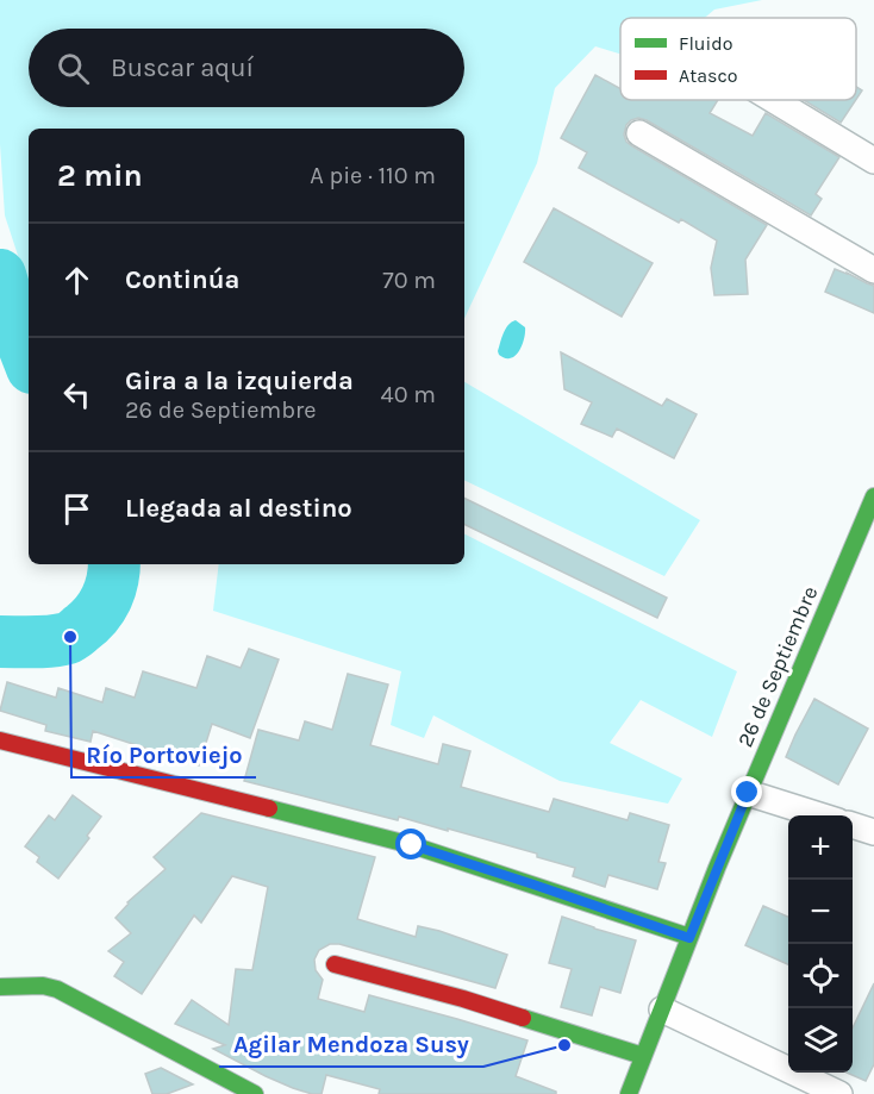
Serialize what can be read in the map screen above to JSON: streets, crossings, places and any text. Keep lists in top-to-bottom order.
{
  "streets": {
    "street": ["26 de Septiembre"]
  },
  "places": ["Río Portoviejo", "Agilar Mendoza Susy"],
  "legend": ["Fluido", "Atasco"],
  "page": {
    "search": "Buscar aquí",
    "heading": ["2 min", "A pie · 110 m"],
    "list": [
      ["Continúa", "70 m"],
      ["Gira a la izquierda", "26 de Septiembre", "40 m"],
      "Llegada al destino"
    ],
    "map_buttons": ["+", "−"]
  }
}
